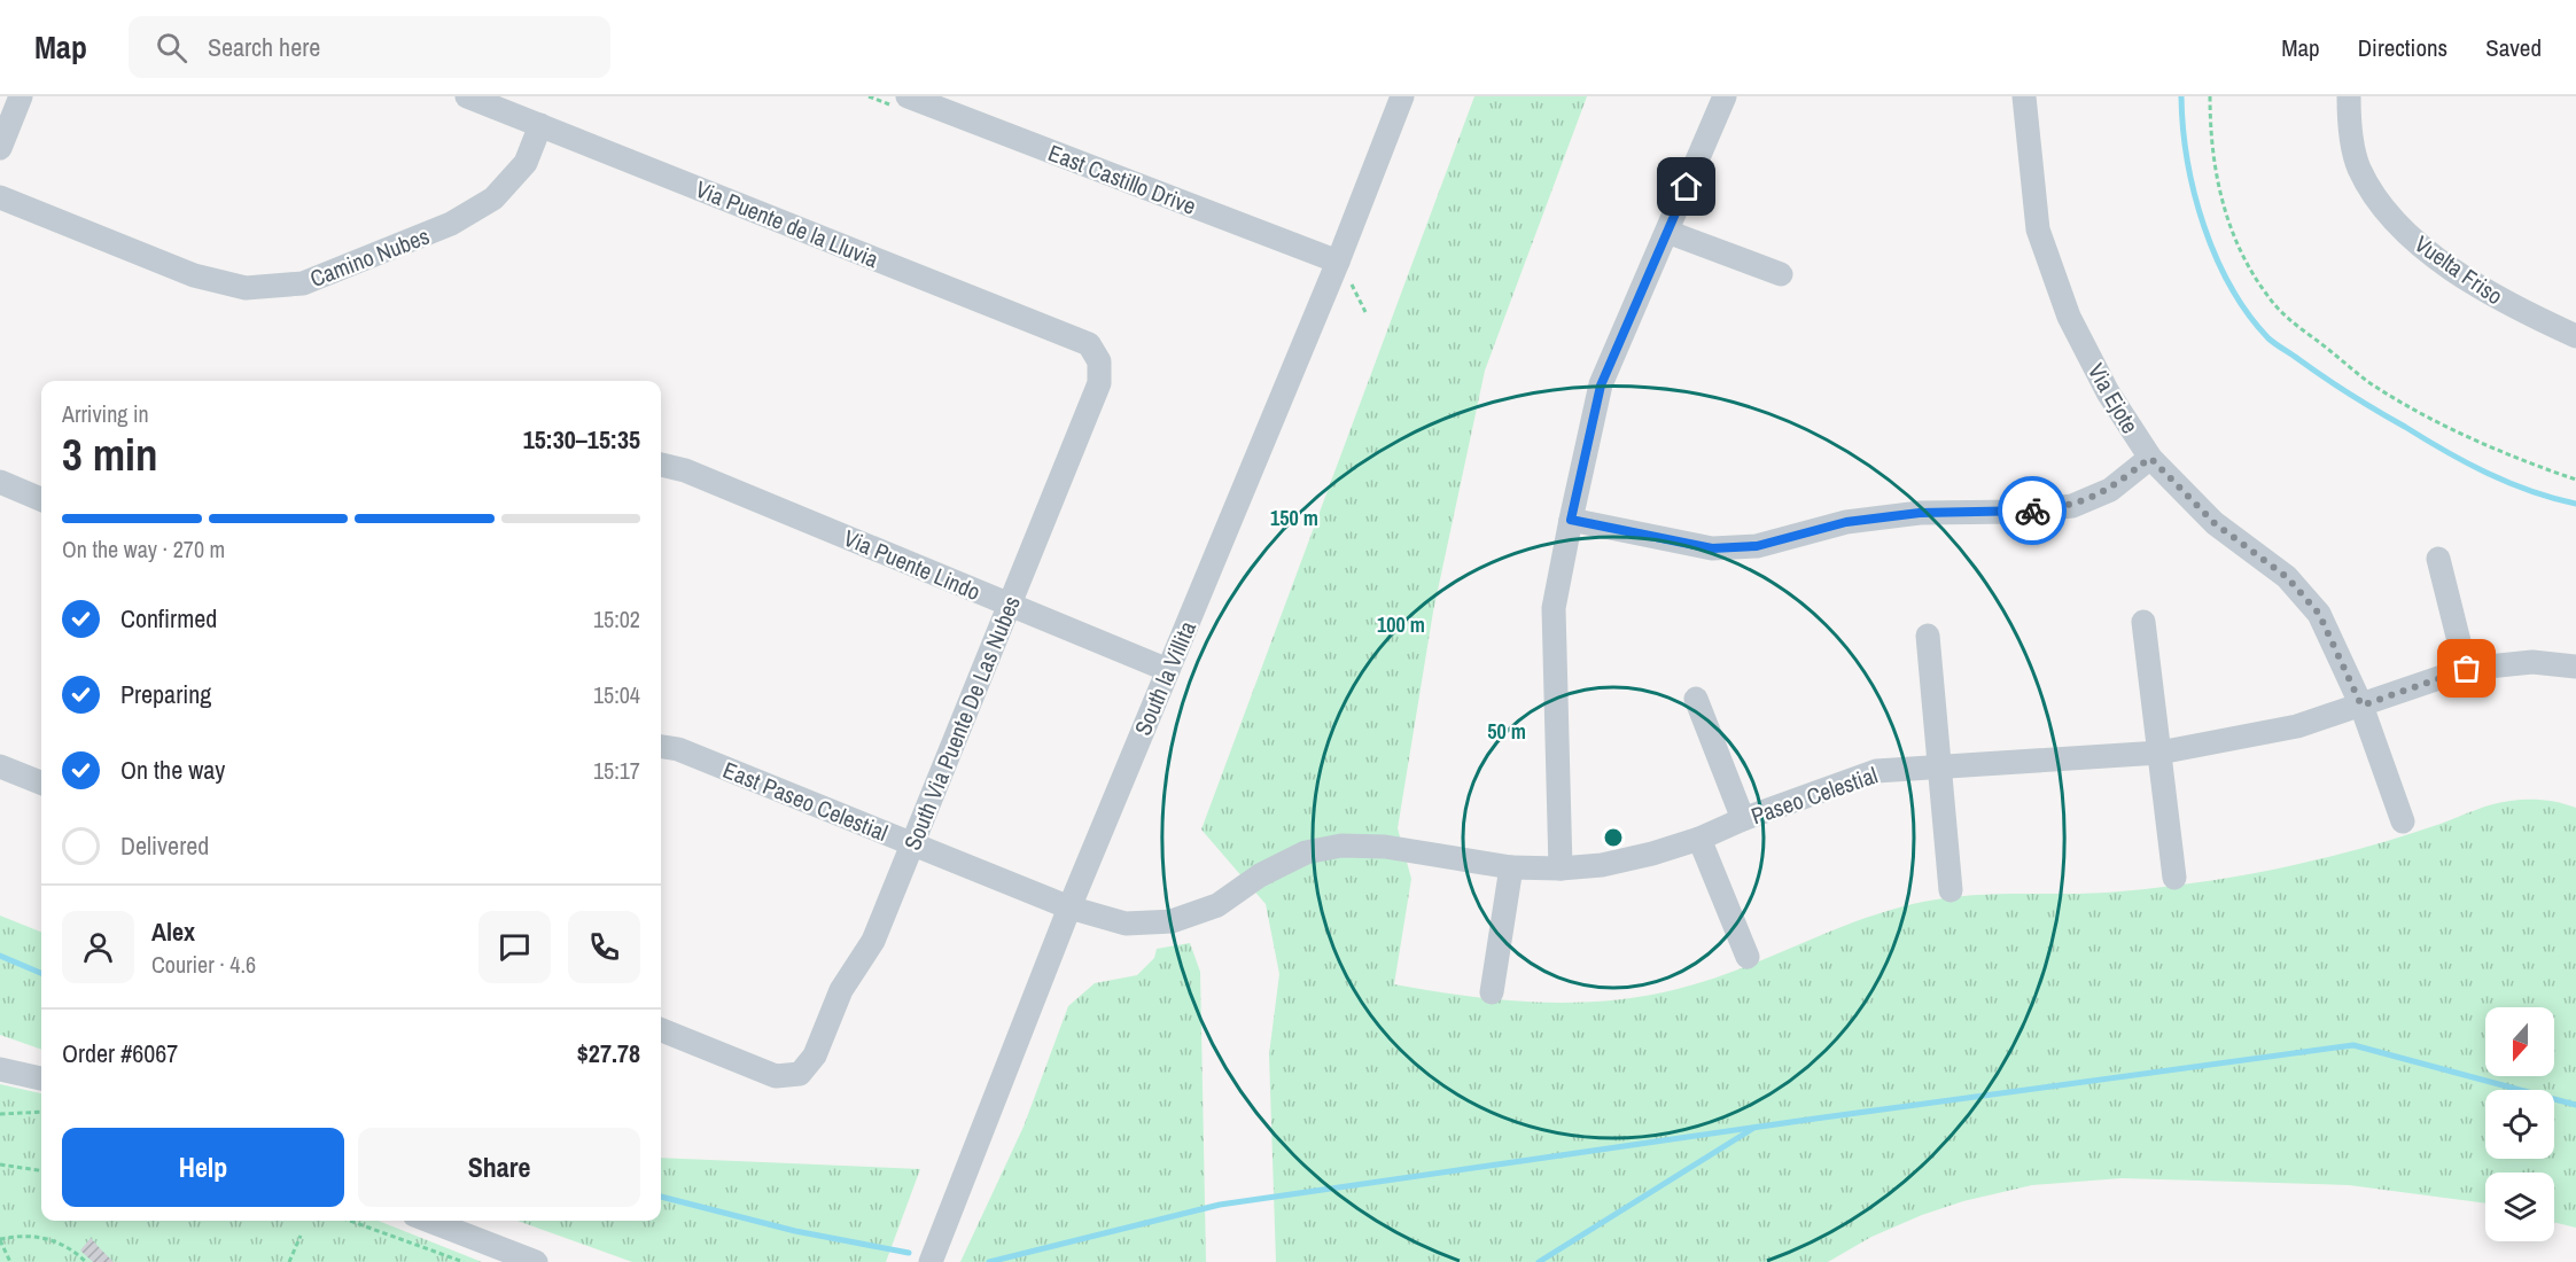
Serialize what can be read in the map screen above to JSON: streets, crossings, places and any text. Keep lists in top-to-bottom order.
{
  "streets": {
    "street": [
      "East Castillo Drive",
      "Via Puente de la Lluvia",
      "Camino Nubes",
      "Vuelta Friso",
      "Via Ejote",
      "Via Puente Lindo",
      "South la Villita",
      "South Via Puente De Las Nubes",
      "Paseo Celestial",
      "East Paseo Celestial"
    ]
  },
  "crossings": [
    ["East Castillo Drive", "South la Villita"],
    ["Via Puente de la Lluvia", "Camino Nubes"],
    ["Via Puente de la Lluvia", "South Via Puente De Las Nubes"],
    ["Via Ejote", "Paseo Celestial"],
    ["Via Puente Lindo", "South la Villita"],
    ["Via Puente Lindo", "South Via Puente De Las Nubes"],
    ["South la Villita", "Paseo Celestial"],
    ["South la Villita", "East Paseo Celestial"],
    ["South Via Puente De Las Nubes", "East Paseo Celestial"],
    ["Paseo Celestial", "East Paseo Celestial"]
  ],
  "north": "bottom",
  "page": {
    "header": "Map",
    "search": "Search here",
    "nav": ["Map", "Directions", "Saved"],
    "heading": ["3 min", "Arriving in", "15:30–15:35"],
    "panel": [
      "Alex",
      "Courier · 4.6",
      "Order #6067",
      "$27.78"
    ],
    "bar": "On the way · 270 m",
    "list": [
      ["Confirmed", "15:02"],
      ["Preparing", "15:04"],
      ["On the way", "15:17"],
      "Delivered"
    ],
    "buttons": ["Help", "Share"]
  },
  "rings": ["150 m", "100 m", "50 m"]
}
